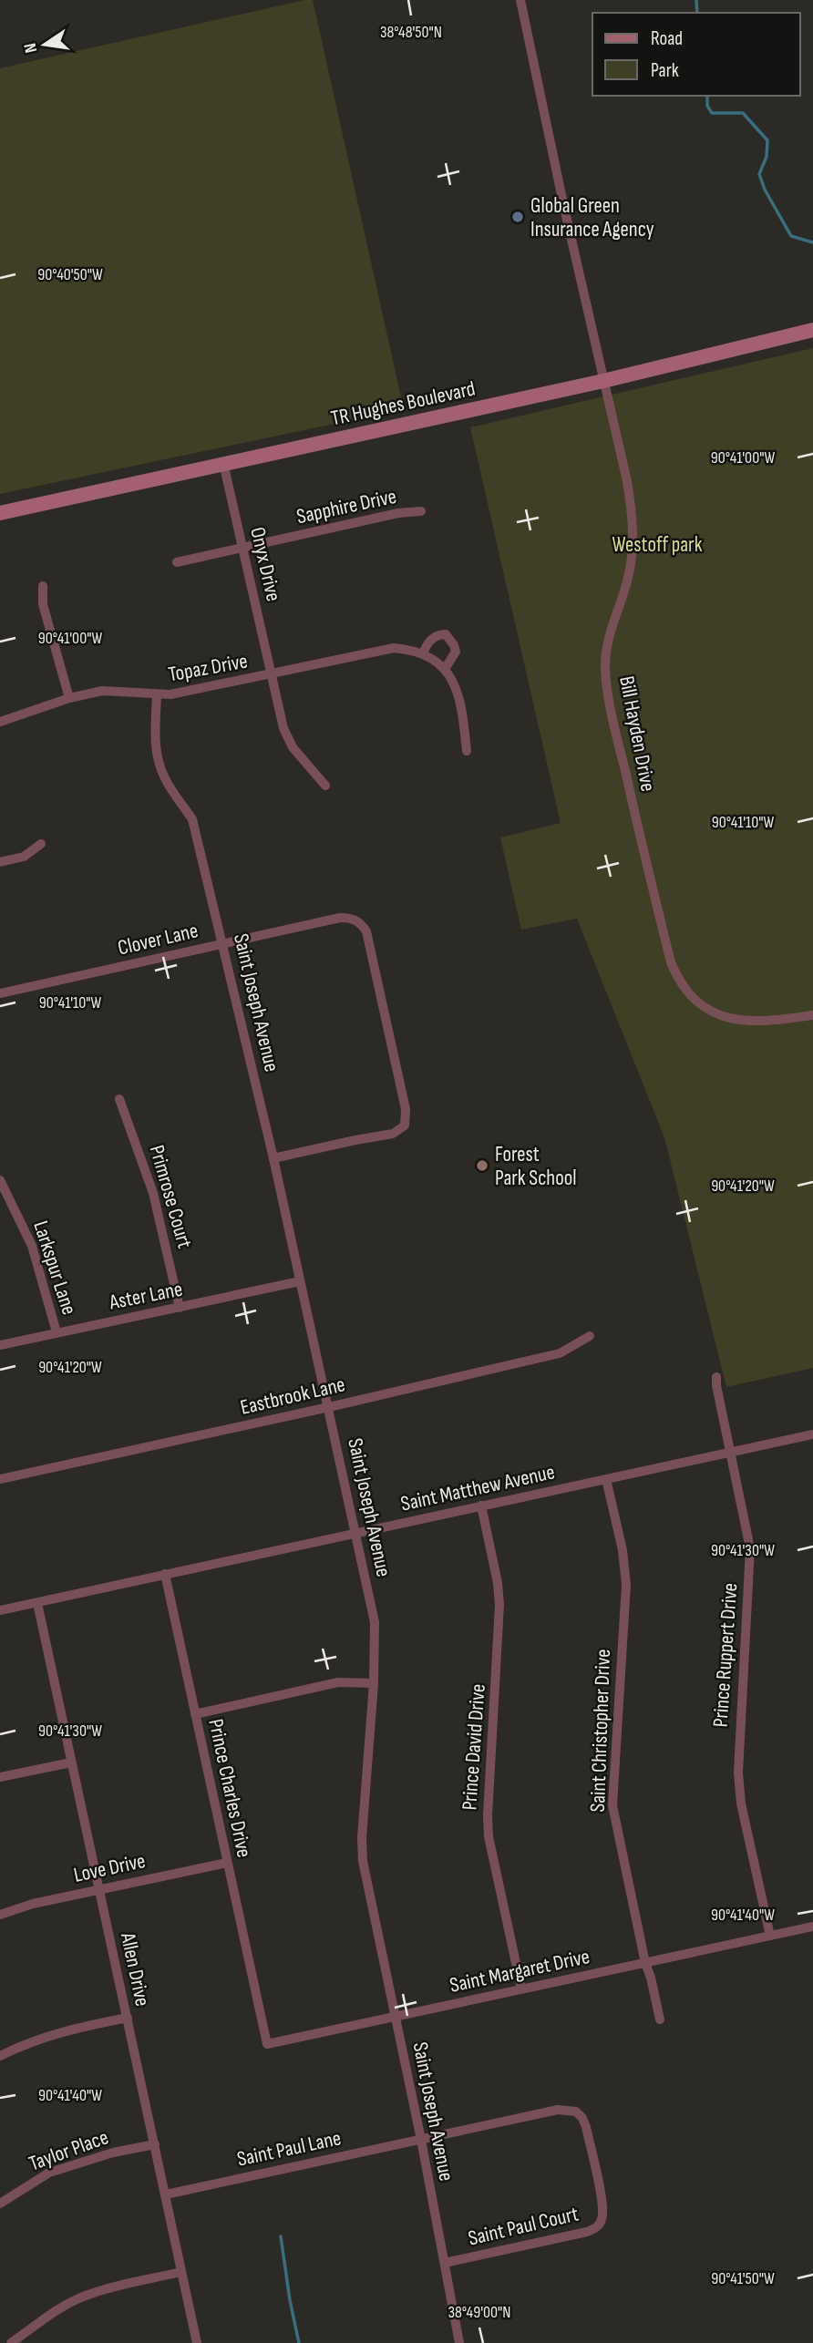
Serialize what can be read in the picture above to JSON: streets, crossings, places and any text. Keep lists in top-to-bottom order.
{
  "streets": {
    "main road": ["TR Hughes Boulevard"],
    "street": [
      "Sapphire Drive",
      "Onyx Drive",
      "Topaz Drive",
      "Bill Hayden Drive",
      "Clover Lane",
      "Saint Joseph Avenue",
      "Primrose Court",
      "Larkspur Lane",
      "Aster Lane",
      "Eastbrook Lane",
      "Saint Matthew Avenue",
      "Prince Ruppert Drive",
      "Saint Christopher Drive",
      "Prince David Drive",
      "Prince Charles Drive",
      "Love Drive",
      "Allen Drive",
      "Saint Margaret Drive",
      "Saint Paul Lane",
      "Taylor Place",
      "Saint Paul Court"
    ]
  },
  "crossings": [
    ["TR Hughes Boulevard", "Onyx Drive"],
    ["TR Hughes Boulevard", "Bill Hayden Drive"],
    ["Sapphire Drive", "Onyx Drive"],
    ["Onyx Drive", "Topaz Drive"],
    ["Topaz Drive", "Saint Joseph Avenue"],
    ["Clover Lane", "Saint Joseph Avenue"],
    ["Saint Joseph Avenue", "Aster Lane"],
    ["Saint Joseph Avenue", "Eastbrook Lane"],
    ["Saint Joseph Avenue", "Saint Matthew Avenue"],
    ["Saint Joseph Avenue", "Saint Margaret Drive"],
    ["Saint Joseph Avenue", "Saint Paul Lane"],
    ["Saint Joseph Avenue", "Saint Paul Court"],
    ["Primrose Court", "Aster Lane"],
    ["Larkspur Lane", "Aster Lane"],
    ["Saint Matthew Avenue", "Prince Ruppert Drive"],
    ["Saint Matthew Avenue", "Saint Christopher Drive"],
    ["Saint Matthew Avenue", "Prince David Drive"],
    ["Saint Matthew Avenue", "Prince Charles Drive"],
    ["Saint Matthew Avenue", "Allen Drive"],
    ["Prince Ruppert Drive", "Saint Margaret Drive"],
    ["Saint Christopher Drive", "Saint Margaret Drive"],
    ["Prince David Drive", "Saint Margaret Drive"],
    ["Prince Charles Drive", "Love Drive"],
    ["Prince Charles Drive", "Saint Margaret Drive"],
    ["Love Drive", "Allen Drive"],
    ["Allen Drive", "Saint Paul Lane"],
    ["Allen Drive", "Taylor Place"],
    ["Saint Paul Lane", "Saint Paul Court"]
  ],
  "parks": ["Westoff park"],
  "places": ["Global Green Insurance Agency", "Forest Park School"],
  "legend": ["Road", "Park"],
  "north": "left",
  "coordinates": [
    "38°48'50\"N",
    "90°40'50\"W",
    "90°41'00\"W",
    "90°41'10\"W",
    "90°41'20\"W",
    "90°41'30\"W",
    "90°41'40\"W",
    "90°41'50\"W",
    "38°49'00\"N"
  ]
}
